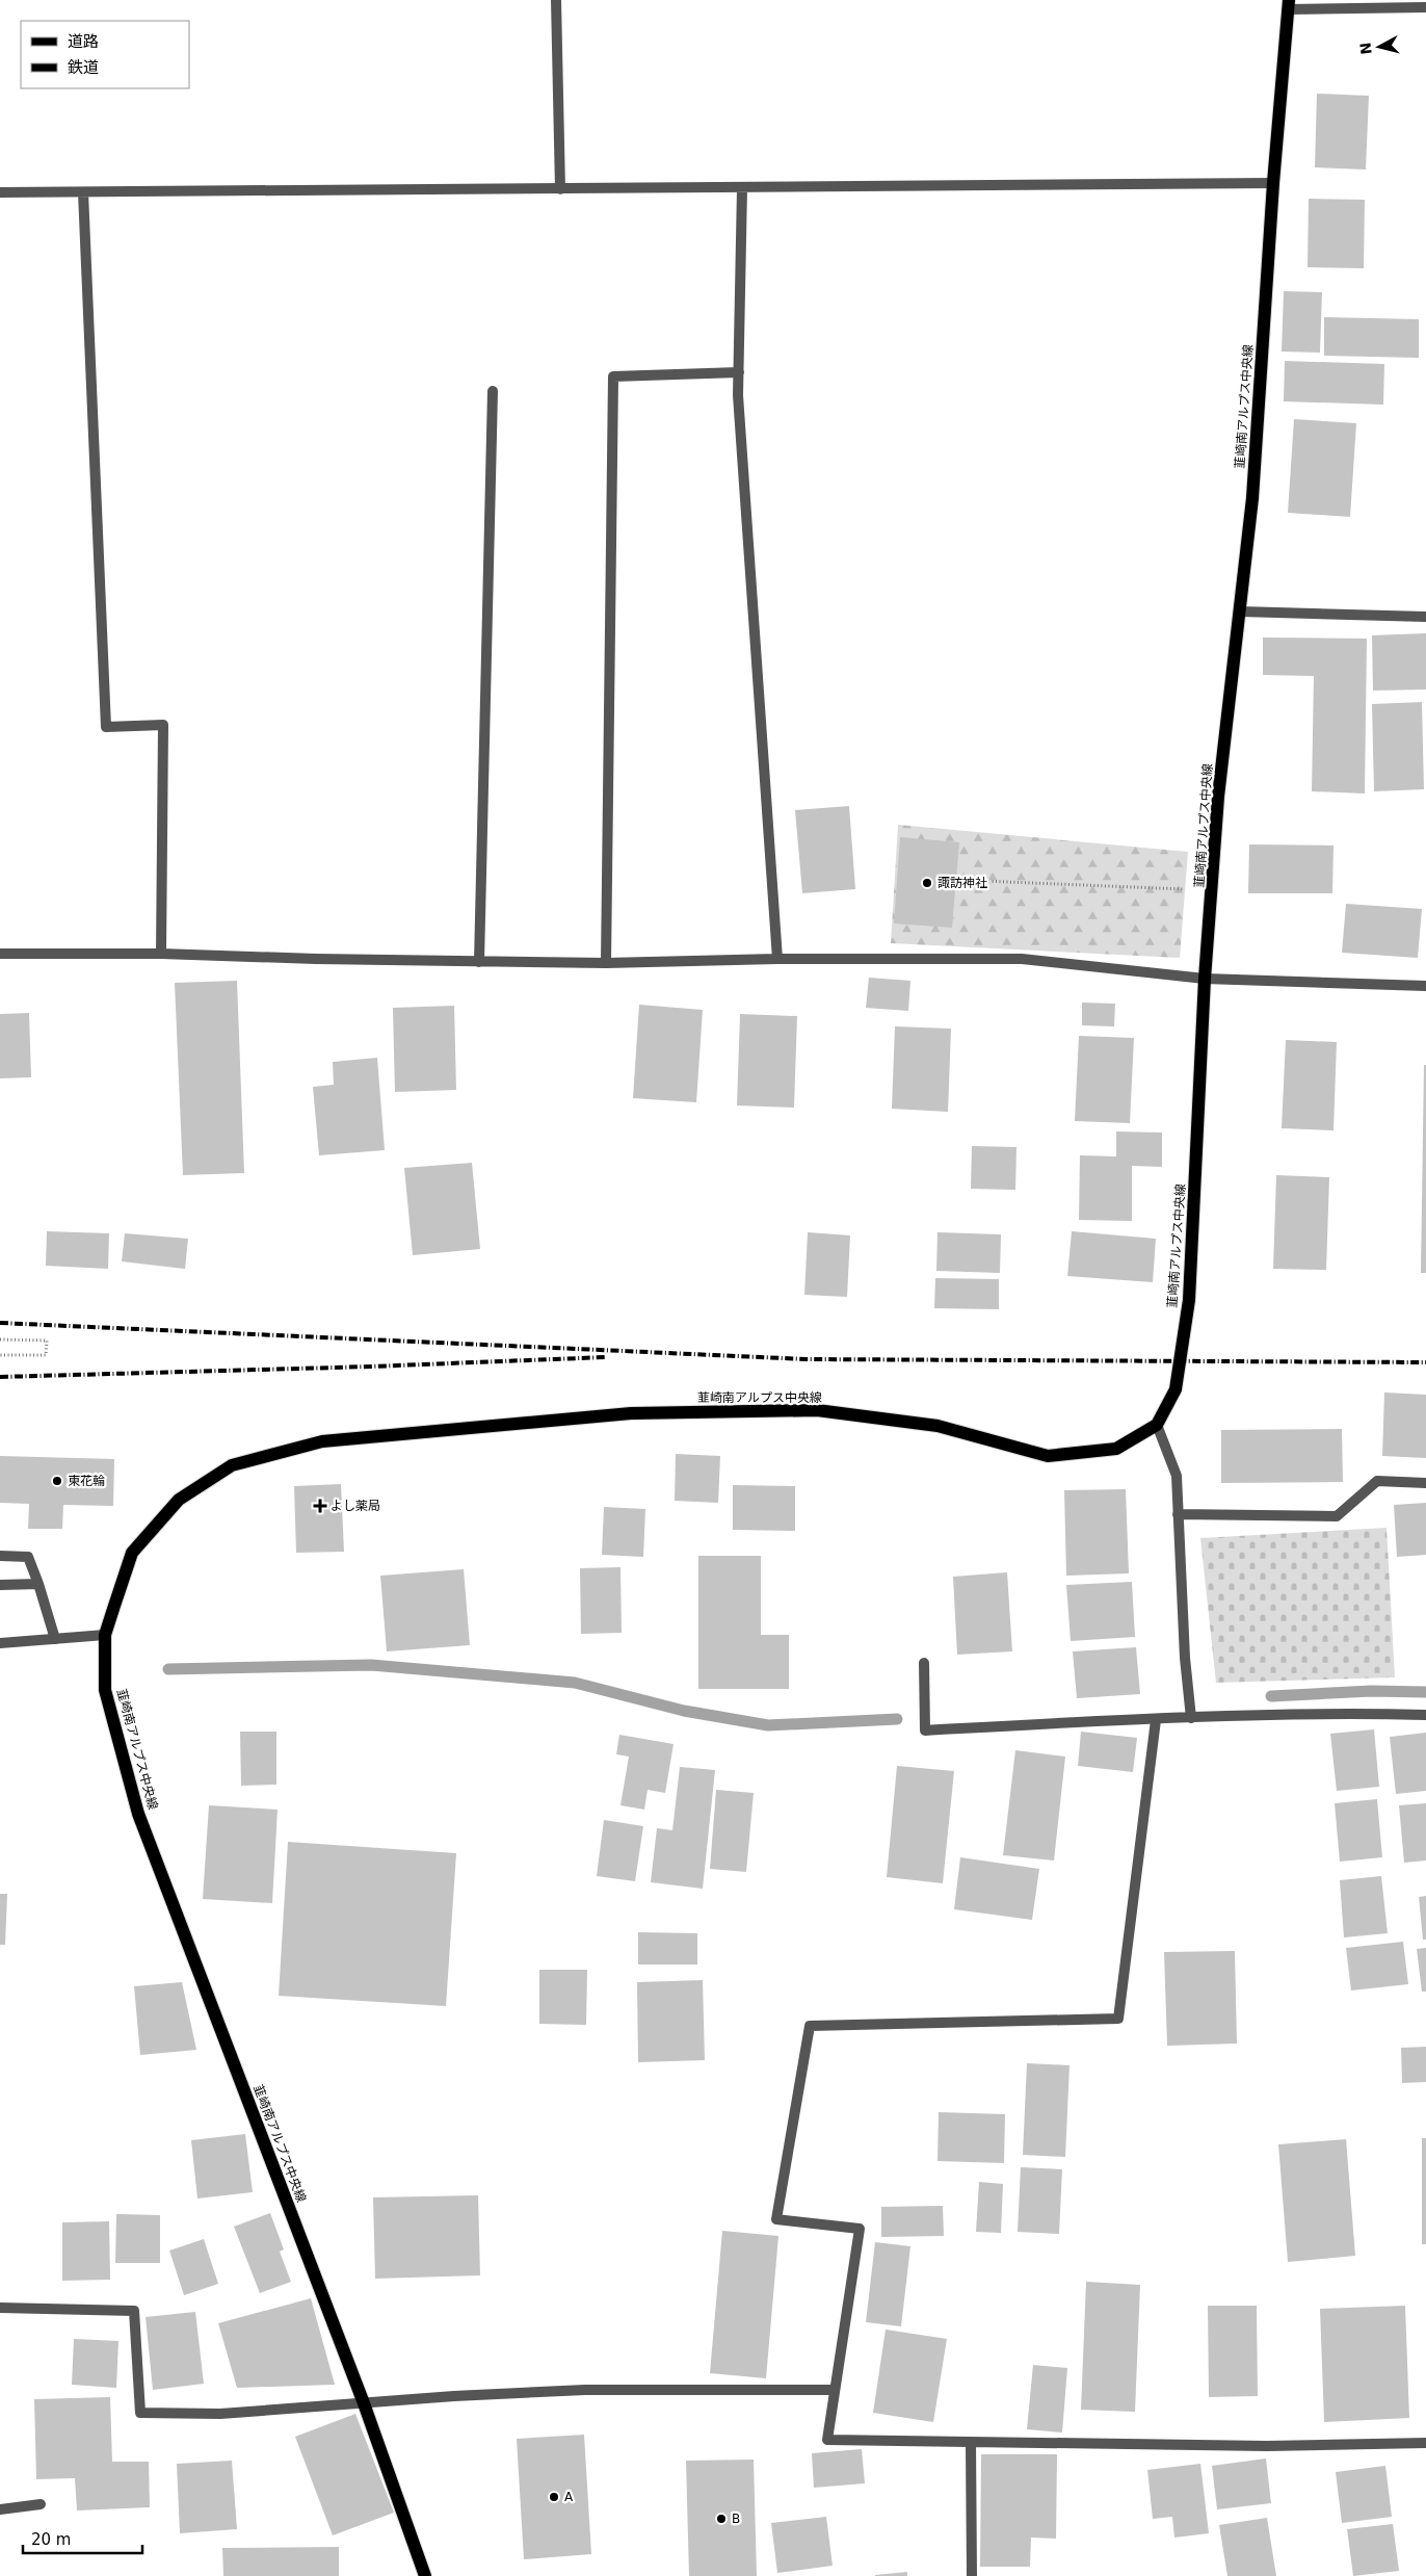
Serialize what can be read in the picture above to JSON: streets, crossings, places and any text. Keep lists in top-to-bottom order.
{
  "streets": {
    "main road": ["韮崎南アルプス中央線"]
  },
  "places": {
    "other": [
      "諏訪神社",
      "東花輪",
      "A",
      "B"
    ],
    "health": ["よし薬局"]
  },
  "legend": ["道路", "鉄道"],
  "scale_bar": "20 m",
  "north": "left"
}
